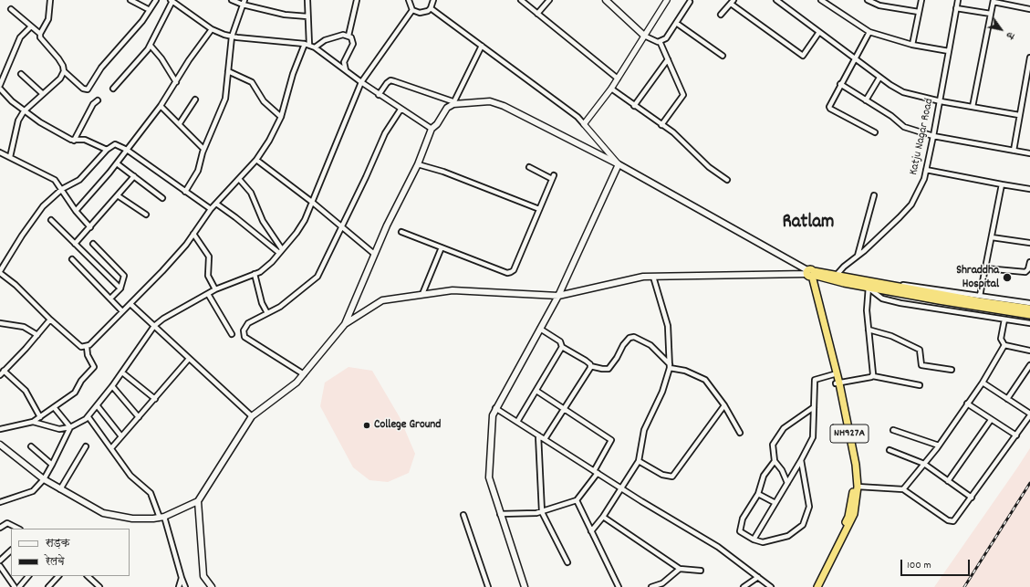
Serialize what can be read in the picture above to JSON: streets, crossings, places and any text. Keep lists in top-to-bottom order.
{
  "streets": {
    "highway": ["NH927A"],
    "street": ["Katju Nagar Road"]
  },
  "districts": ["Ratlam"],
  "places": ["Shraddha Hospital", "College Ground"],
  "legend": ["सड़क", "रेलवे"],
  "scale_bar": "100 m",
  "north": "bottom right"
}
